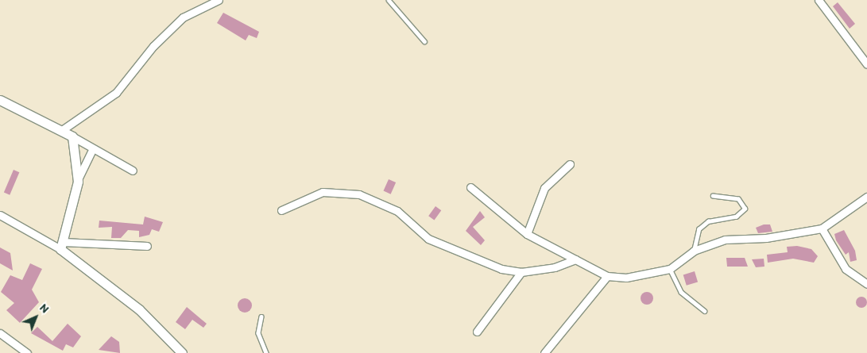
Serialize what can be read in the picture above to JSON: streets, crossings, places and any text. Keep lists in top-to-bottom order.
{
  "north": "top right"
}
